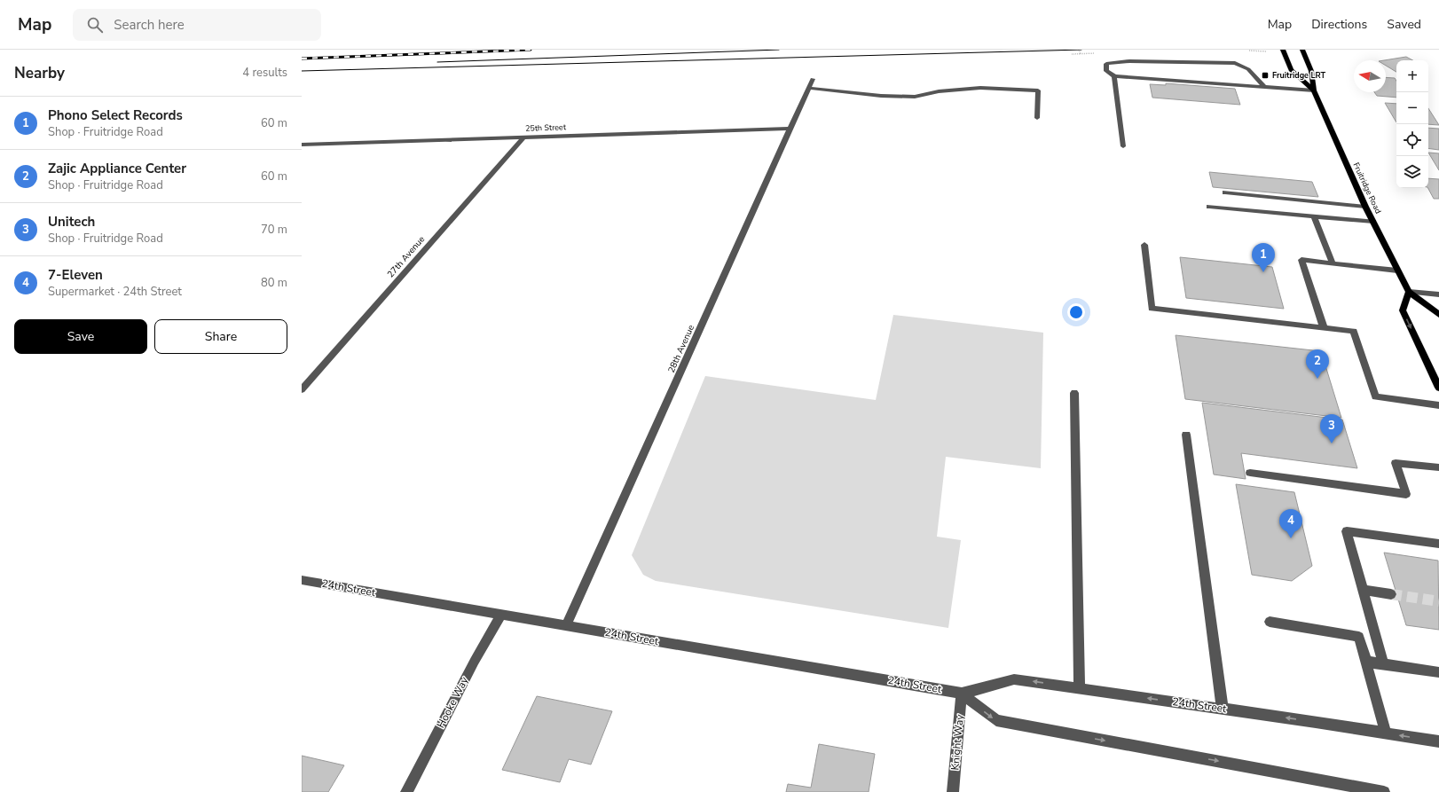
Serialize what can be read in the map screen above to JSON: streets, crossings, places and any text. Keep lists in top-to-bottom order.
{
  "streets": {
    "main road": ["Fruitridge Road"],
    "street": [
      "25th Street",
      "27th Avenue",
      "28th Avenue",
      "24th Street",
      "Hooke Way",
      "Knight Way"
    ]
  },
  "crossings": [
    ["25th Street", "27th Avenue"],
    ["25th Street", "28th Avenue"],
    ["28th Avenue", "24th Street"],
    ["24th Street", "Hooke Way"],
    ["24th Street", "Knight Way"]
  ],
  "places": {
    "transit": ["Fruitridge LRT"]
  },
  "north": "left",
  "page": {
    "header": "Map",
    "search": "Search here",
    "nav": ["Map", "Directions", "Saved"],
    "heading": ["Nearby", "4 results"],
    "map_buttons": ["+", "−"],
    "list": [
      {
        "mark": "1",
        "name": "Phono Select Records",
        "note": "Shop · Fruitridge Road",
        "value": "60 m"
      },
      {
        "mark": "2",
        "name": "Zajic Appliance Center",
        "note": "Shop · Fruitridge Road",
        "value": "60 m"
      },
      {
        "mark": "3",
        "name": "Unitech",
        "note": "Shop · Fruitridge Road",
        "value": "70 m"
      },
      {
        "mark": "4",
        "name": "7-Eleven",
        "note": "Supermarket · 24th Street",
        "value": "80 m"
      }
    ],
    "pins": [
      "1",
      "2",
      "3",
      "4"
    ],
    "buttons": ["Save", "Share"]
  }
}
